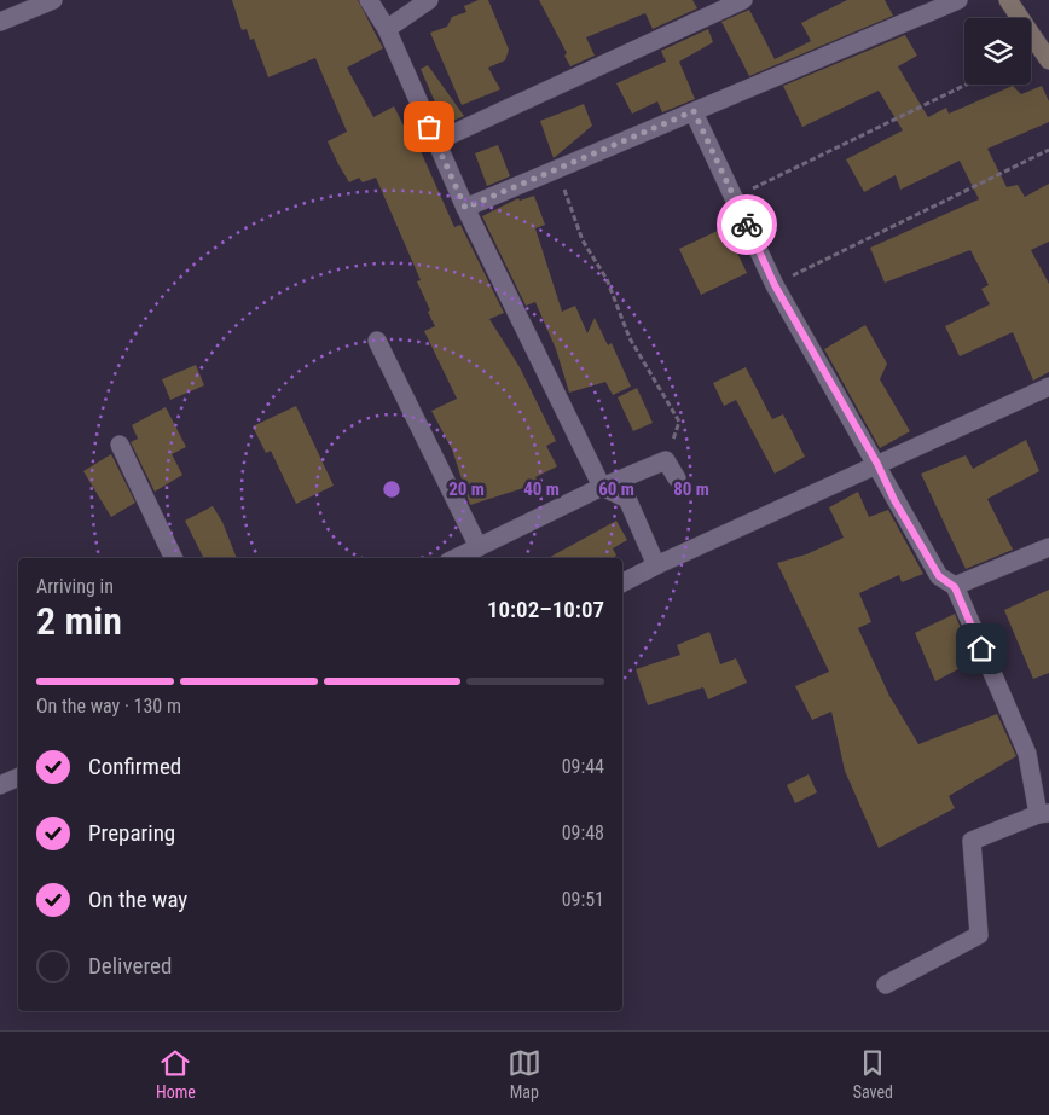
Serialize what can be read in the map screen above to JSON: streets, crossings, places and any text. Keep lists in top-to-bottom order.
{
  "page": {
    "heading": ["2 min", "Arriving in", "10:02–10:07"],
    "bar": "On the way · 130 m",
    "list": [
      ["Confirmed", "09:44"],
      ["Preparing", "09:48"],
      ["On the way", "09:51"],
      "Delivered"
    ],
    "tabs": ["Home", "Map", "Saved"]
  },
  "rings": [
    "20 m",
    "40 m",
    "60 m",
    "80 m"
  ]
}
